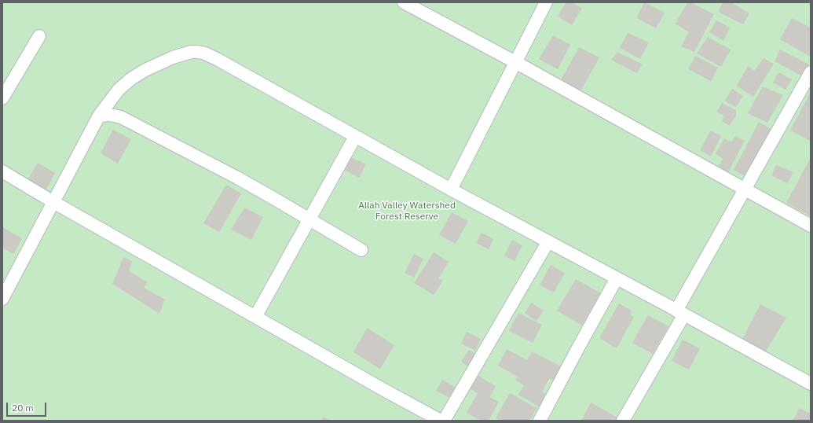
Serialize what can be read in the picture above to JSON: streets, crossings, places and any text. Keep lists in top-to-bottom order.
{
  "parks": ["Allah Valley Watershed Forest Reserve"],
  "scale_bar": "20 m"
}
